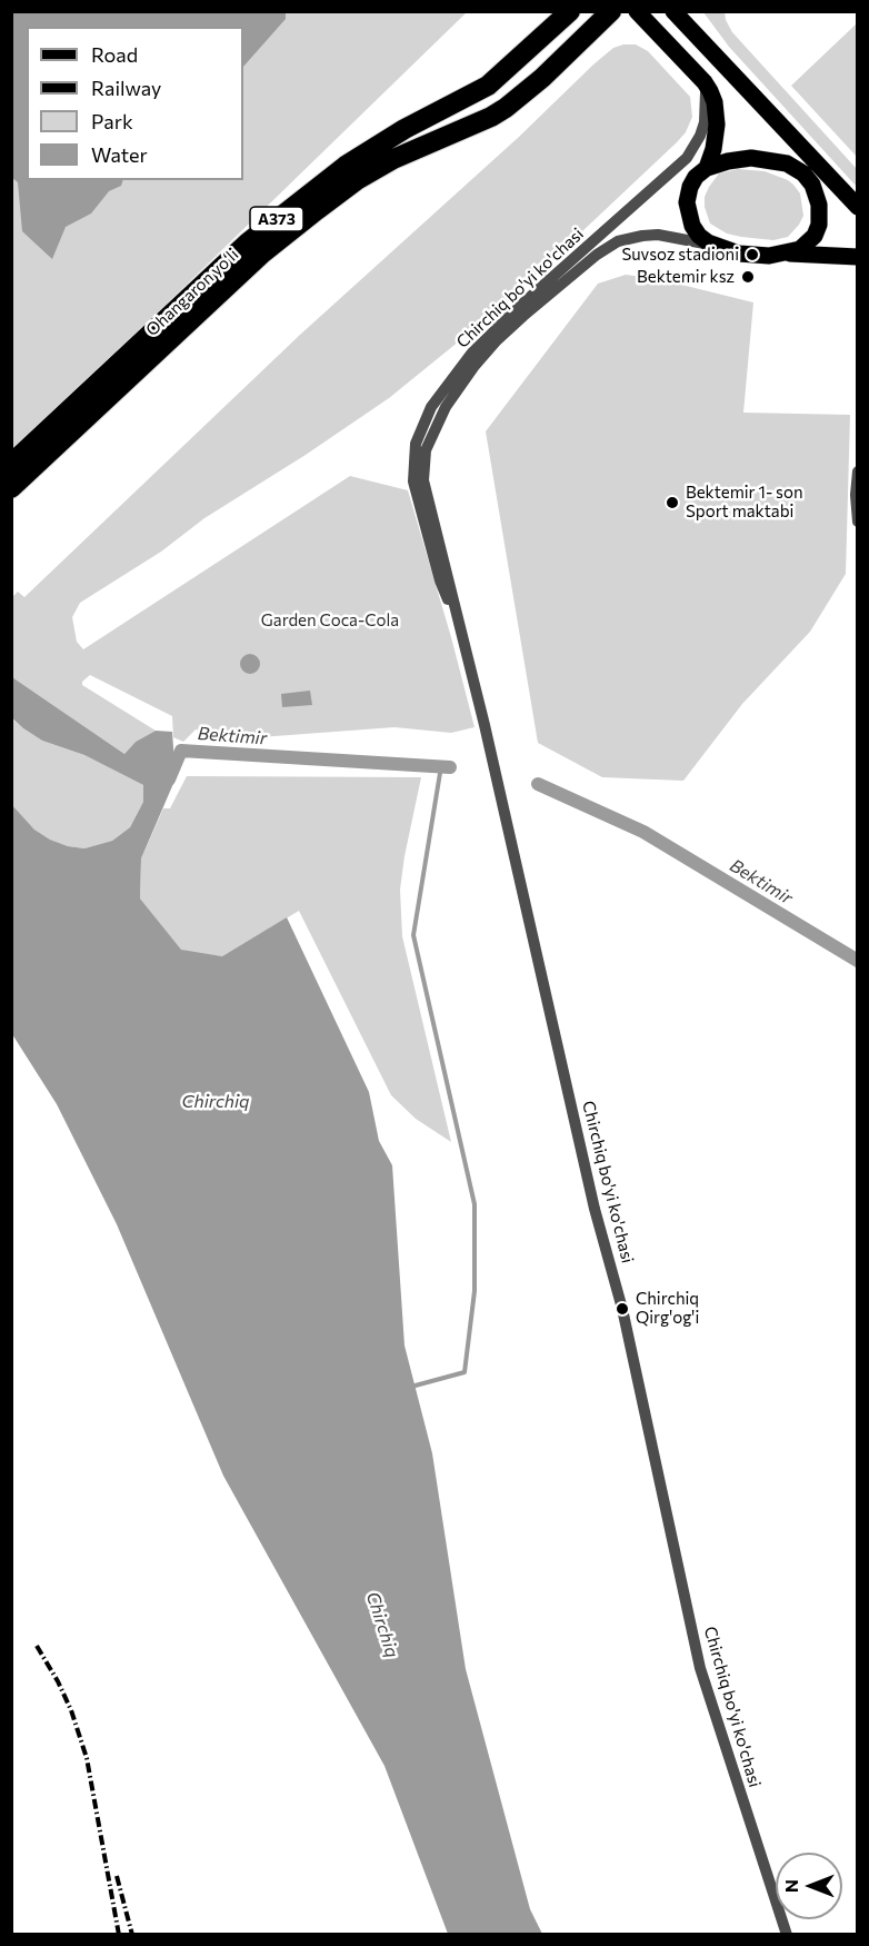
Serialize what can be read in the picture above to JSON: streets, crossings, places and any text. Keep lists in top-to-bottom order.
{
  "streets": {
    "highway": ["A373", "Ohangaron yoʻli"],
    "street": ["Chirchiq bo'yi ko'chasi"]
  },
  "water": ["Bektimir", "Chirchiq"],
  "parks": ["Garden Coca-Cola"],
  "places": [
    "Suvsoz stadioni",
    "Bektemir ksz",
    "Bektemir 1- son Sport maktabi",
    "Chirchiq Qirg'og'i"
  ],
  "legend": [
    "Road",
    "Railway",
    "Park",
    "Water"
  ],
  "north": "left"
}
